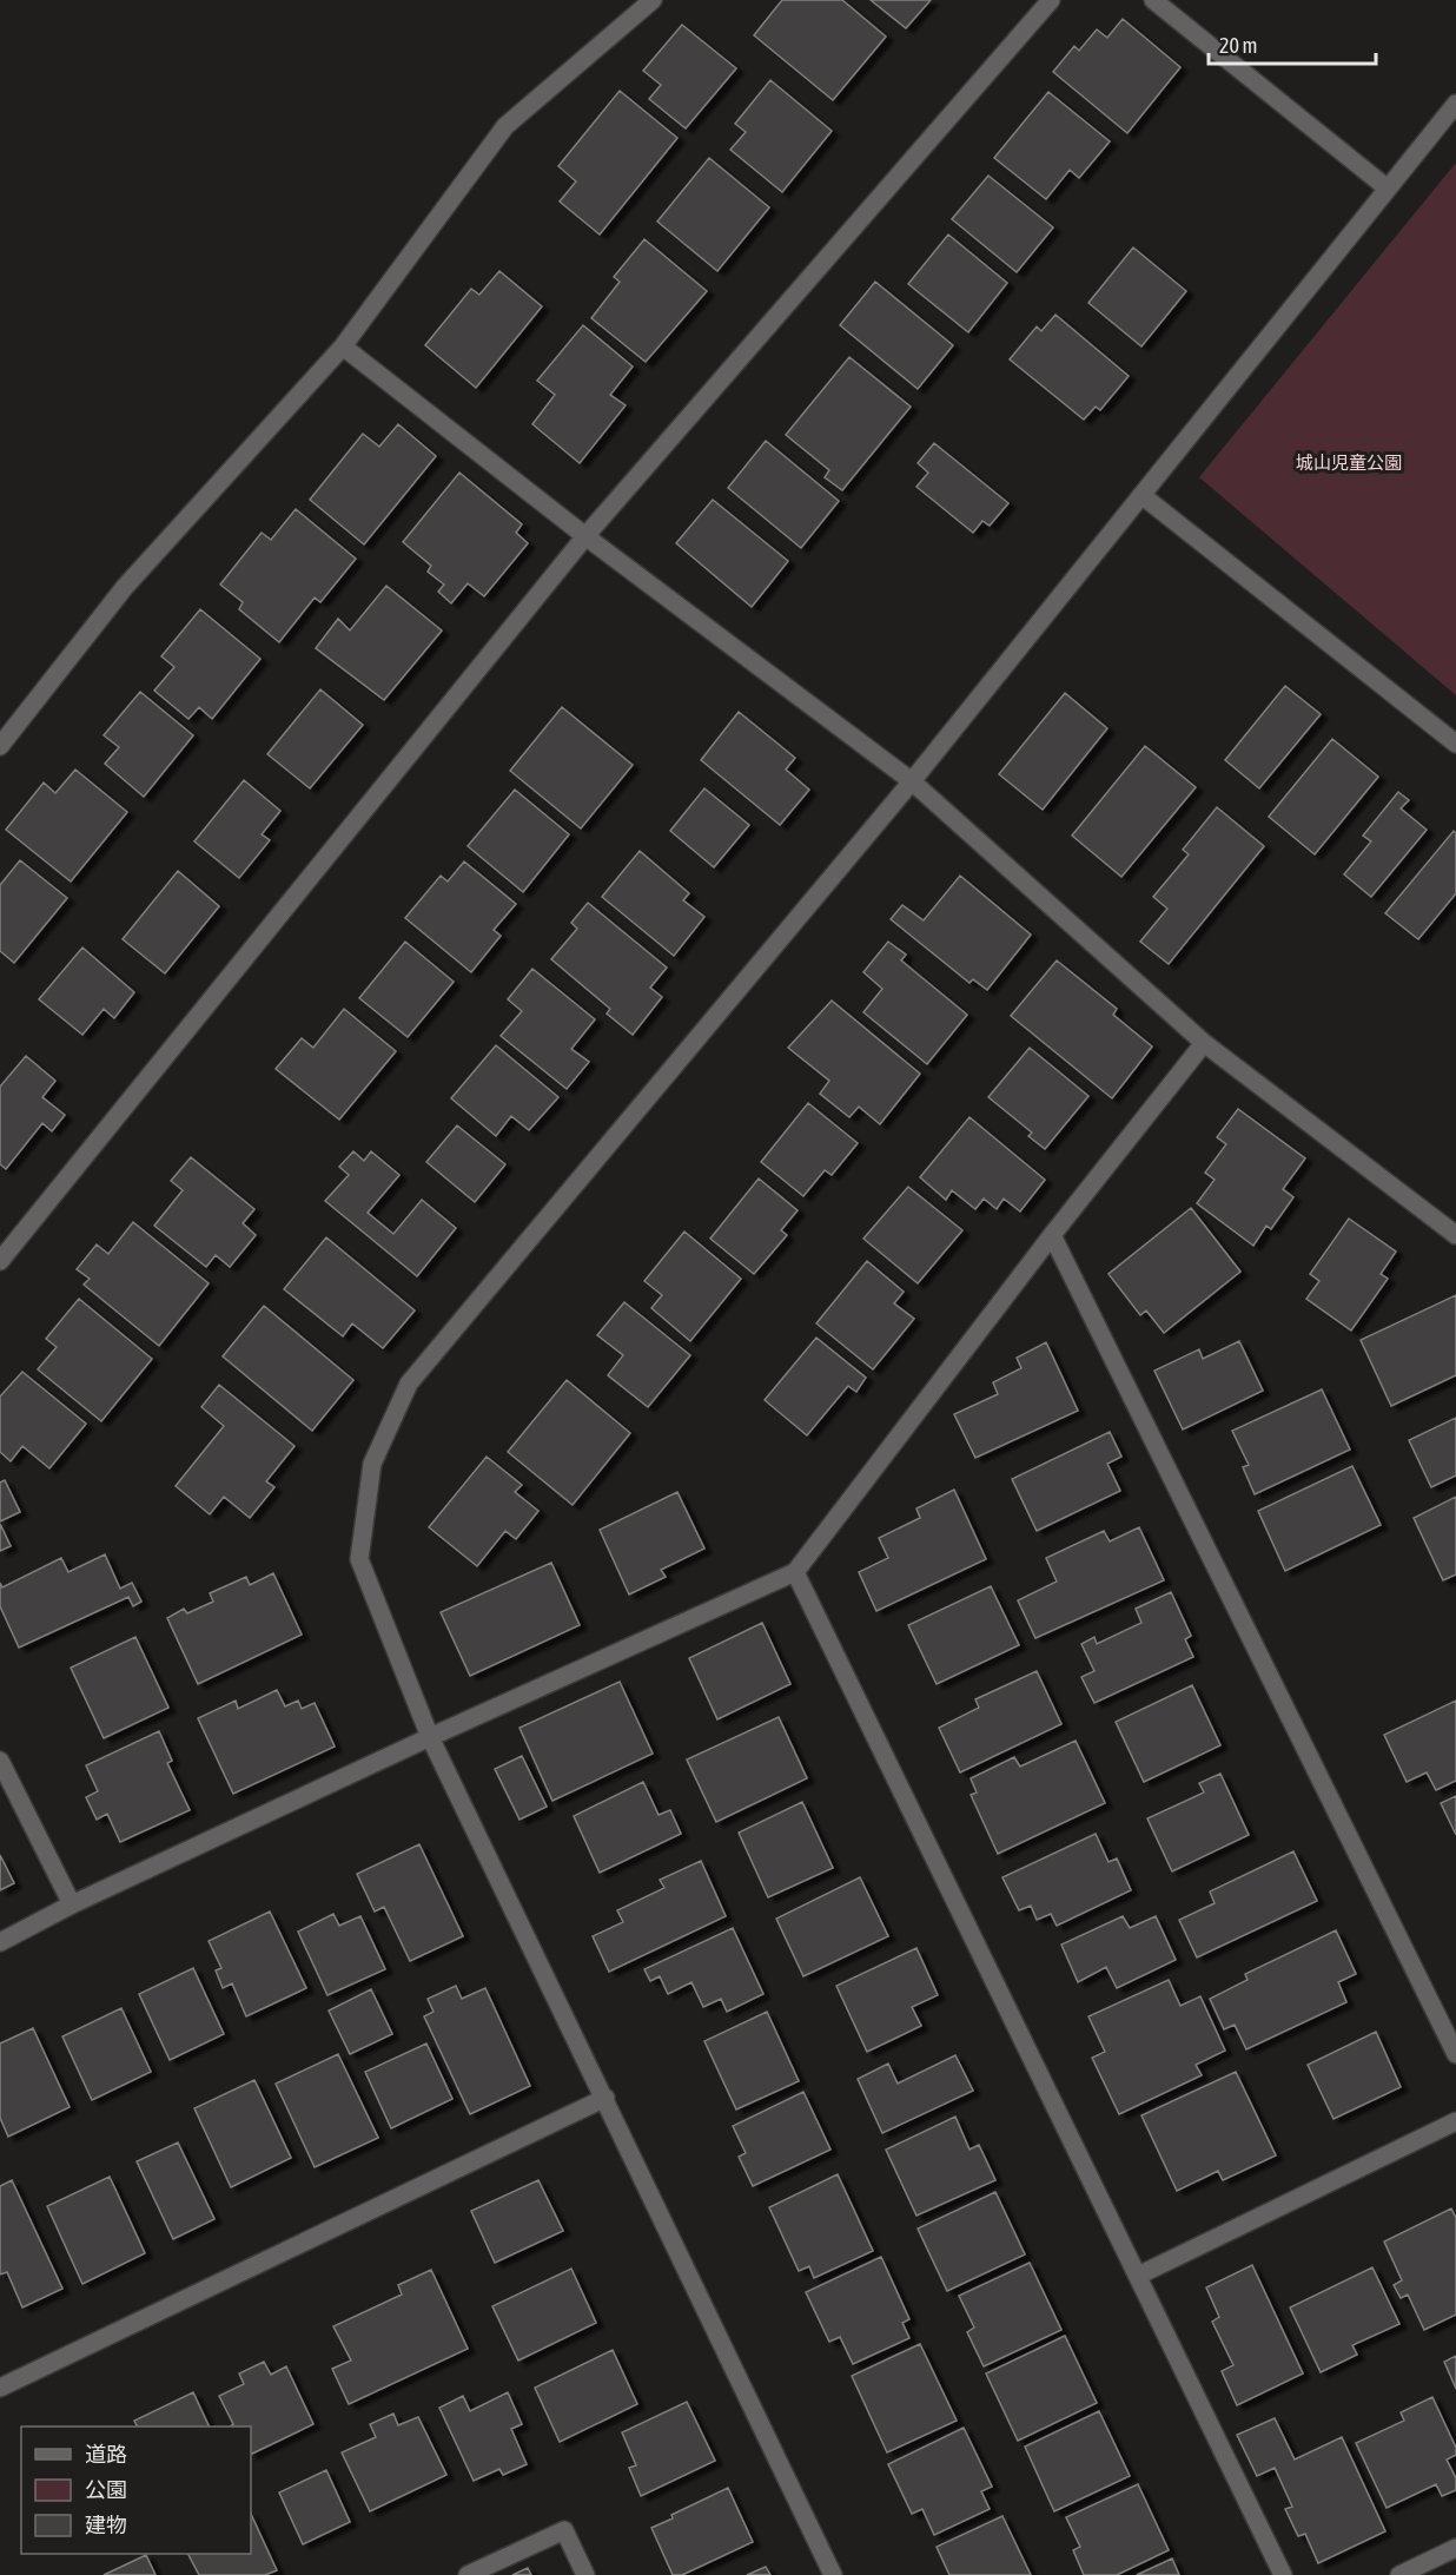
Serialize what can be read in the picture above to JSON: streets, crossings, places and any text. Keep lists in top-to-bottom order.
{
  "parks": ["城山児童公園"],
  "legend": ["道路", "公園", "建物"],
  "scale_bar": "20 m"
}
